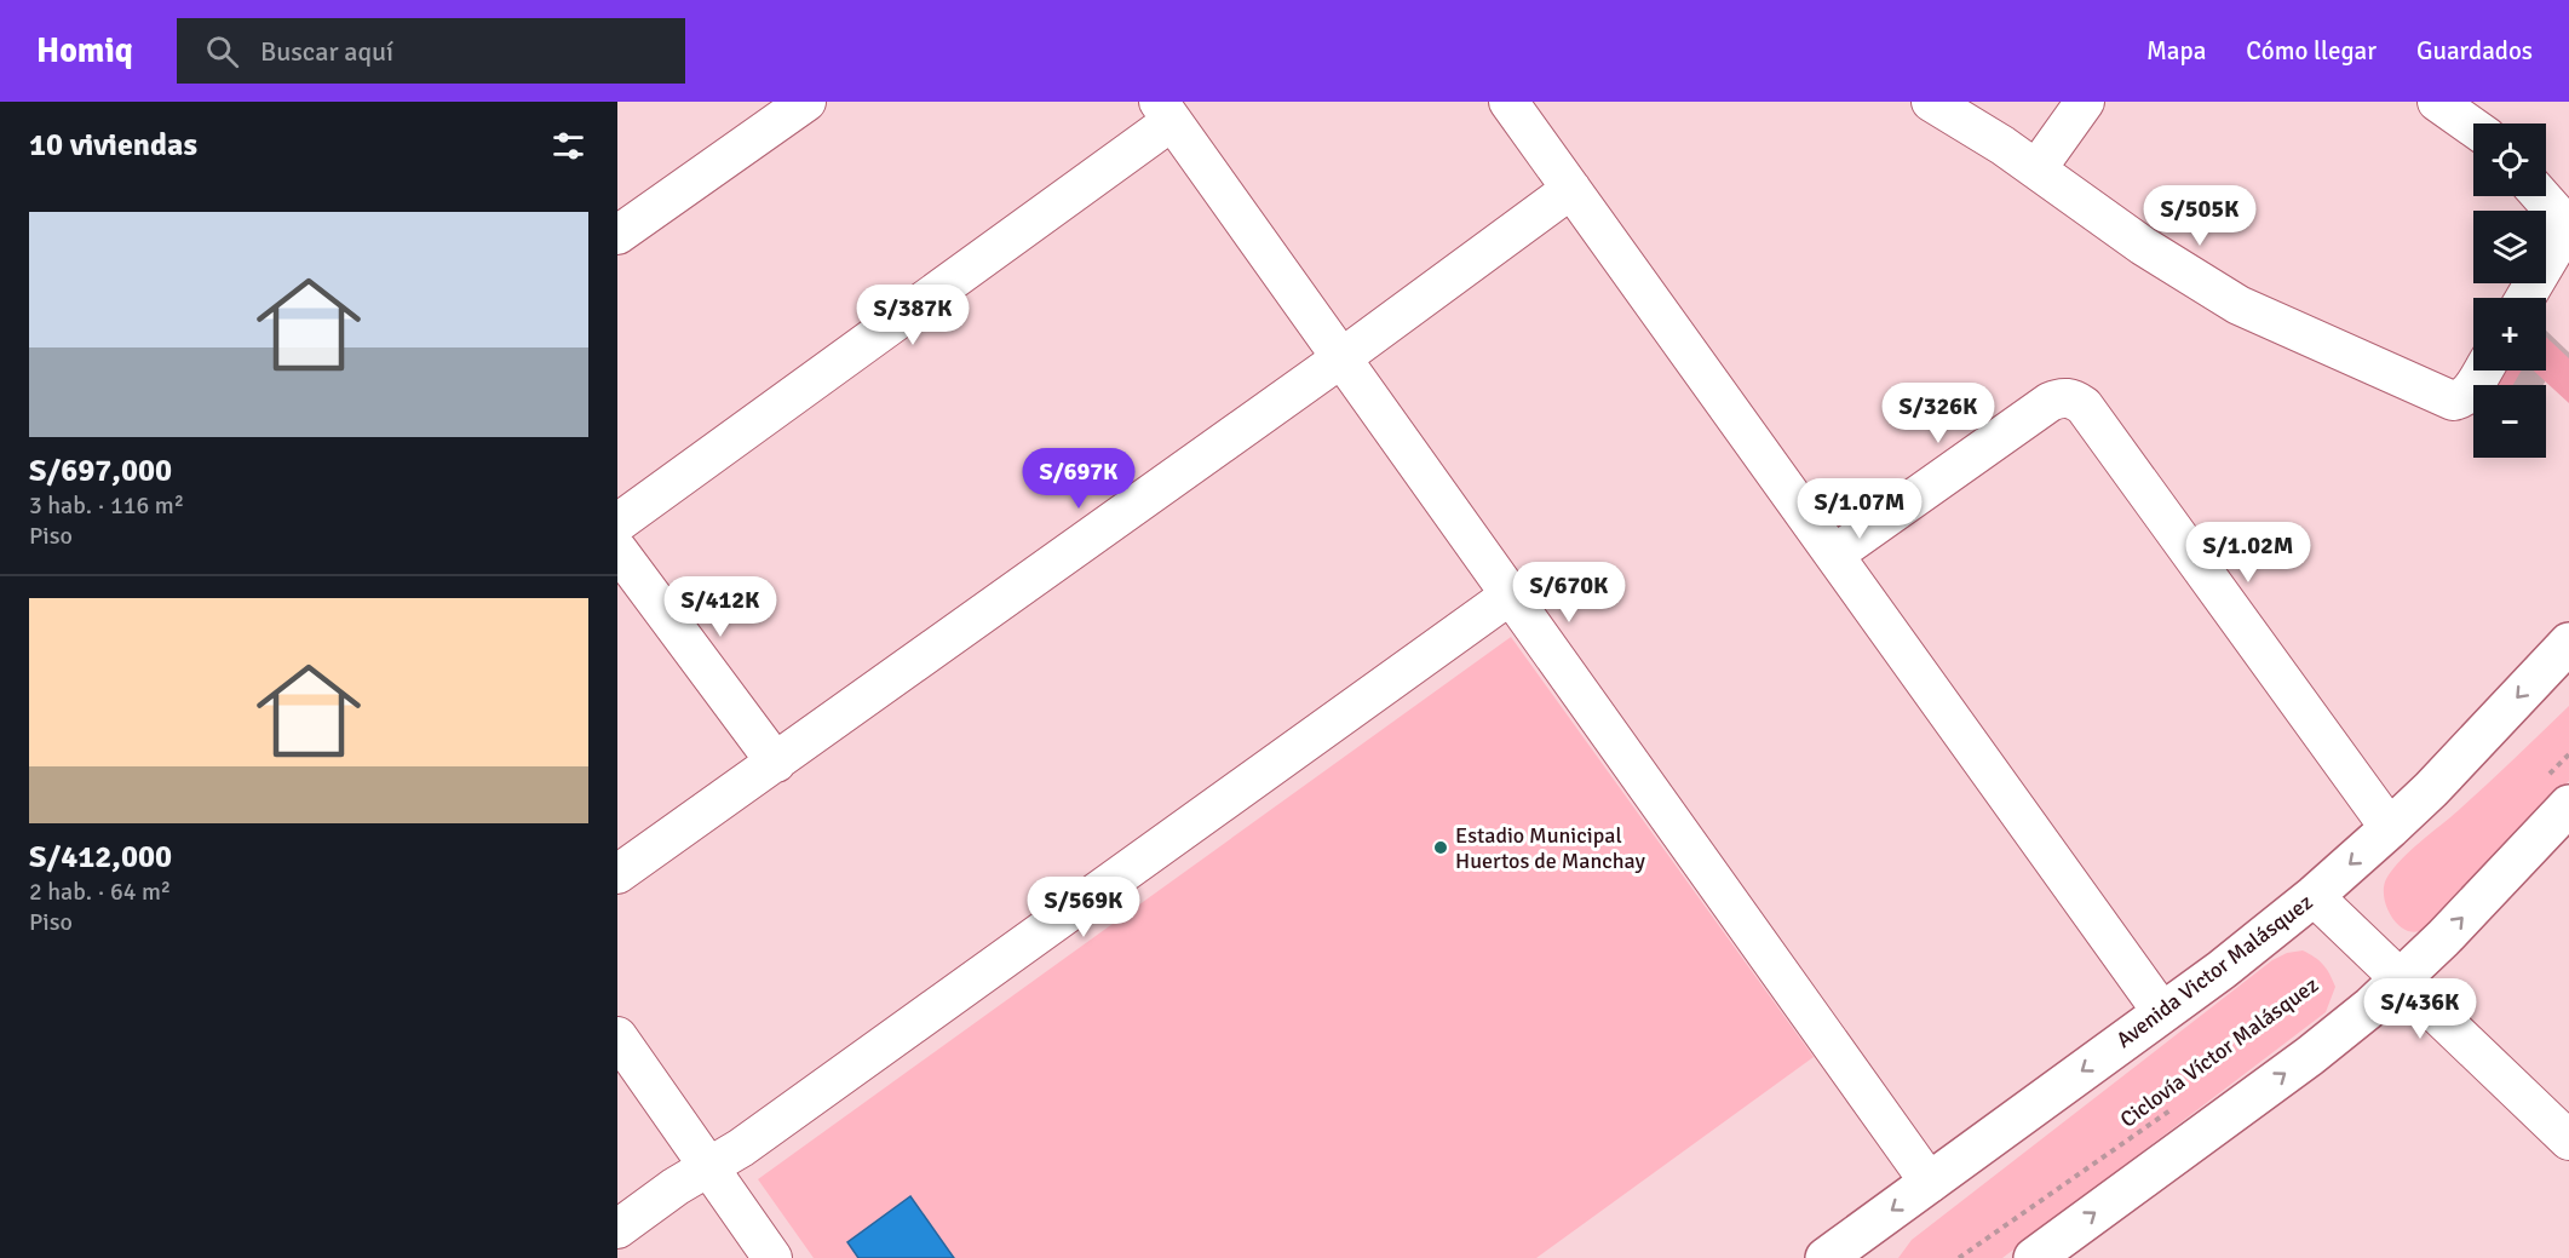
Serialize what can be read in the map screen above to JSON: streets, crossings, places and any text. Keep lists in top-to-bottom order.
{
  "streets": {
    "main road": ["Avenida Victor Malásquez"],
    "path": ["Ciclovía Víctor Malásquez"]
  },
  "places": ["Estadio Municipal Huertos de Manchay"],
  "page": {
    "header": "Homiq",
    "search": "Buscar aquí",
    "nav": ["Mapa", "Cómo llegar", "Guardados"],
    "heading": "10 viviendas",
    "map_buttons": ["+", "−"],
    "price": [
      "S/505K",
      "S/387K",
      "S/326K",
      "S/697K",
      "S/1.07M",
      "S/1.02M",
      "S/670K",
      "S/412K",
      "S/569K",
      "S/436K"
    ],
    "list": [
      {
        "name": "S/697,000",
        "note": "3 hab. · 116 m² · Piso"
      },
      {
        "name": "S/412,000",
        "note": "2 hab. · 64 m² · Piso"
      }
    ]
  }
}
